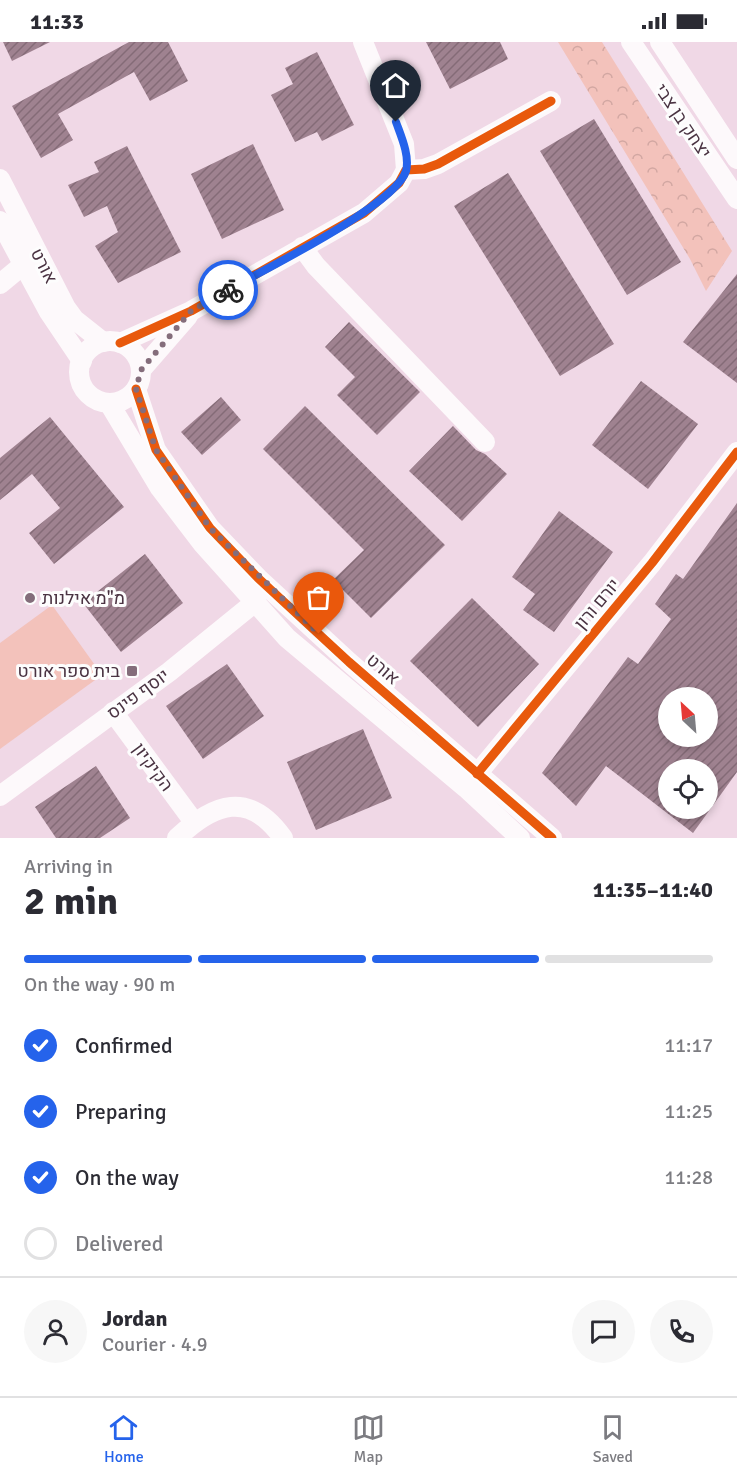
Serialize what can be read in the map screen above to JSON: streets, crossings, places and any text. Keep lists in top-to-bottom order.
{
  "streets": {
    "street": [
      "יצחק בן צבי",
      "אורט",
      "יורם ורון",
      "יוסף פינס",
      "הקיקיון"
    ]
  },
  "crossings": [
    ["אורט", "יורם ורון"],
    ["אורט", "יוסף פינס"],
    ["יוסף פינס", "הקיקיון"]
  ],
  "places": {
    "other": ["מ\"מ אילנות"],
    "transit": ["בית ספר אורט"]
  },
  "north": "top left",
  "page": {
    "status": "11:33",
    "heading": ["2 min", "Arriving in", "11:35–11:40"],
    "panel": ["Jordan", "Courier · 4.9"],
    "bar": "On the way · 90 m",
    "list": [
      ["Confirmed", "11:17"],
      ["Preparing", "11:25"],
      ["On the way", "11:28"],
      "Delivered"
    ],
    "tabs": ["Home", "Map", "Saved"]
  }
}
